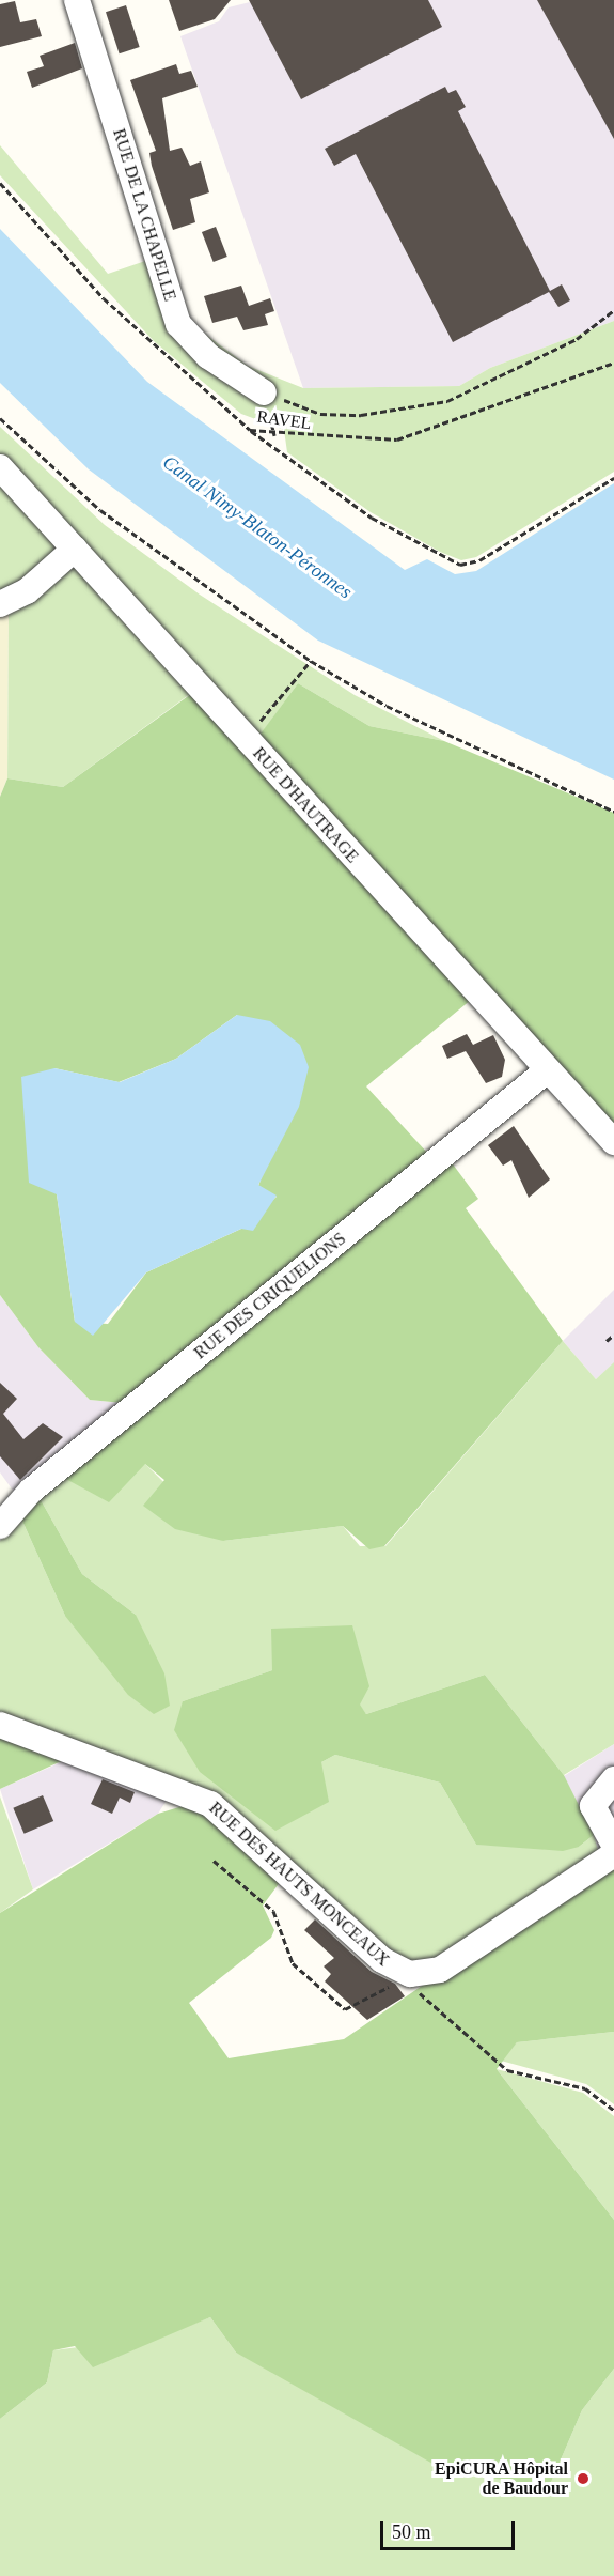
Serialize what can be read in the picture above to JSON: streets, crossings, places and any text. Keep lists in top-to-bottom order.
{
  "streets": {
    "street": [
      "RUE DE LA CHAPELLE",
      "RUE D'HAUTRAGE",
      "RUE DES CRIQUELIONS",
      "RUE DES HAUTS MONCEAUX"
    ],
    "path": ["RAVEL"]
  },
  "crossings": [
    ["RUE D'HAUTRAGE", "RUE DES CRIQUELIONS"]
  ],
  "water": ["Canal Nimy-Blaton-Péronnes"],
  "places": ["EpiCURA Hôpital de Baudour"],
  "scale_bar": "50 m"
}
